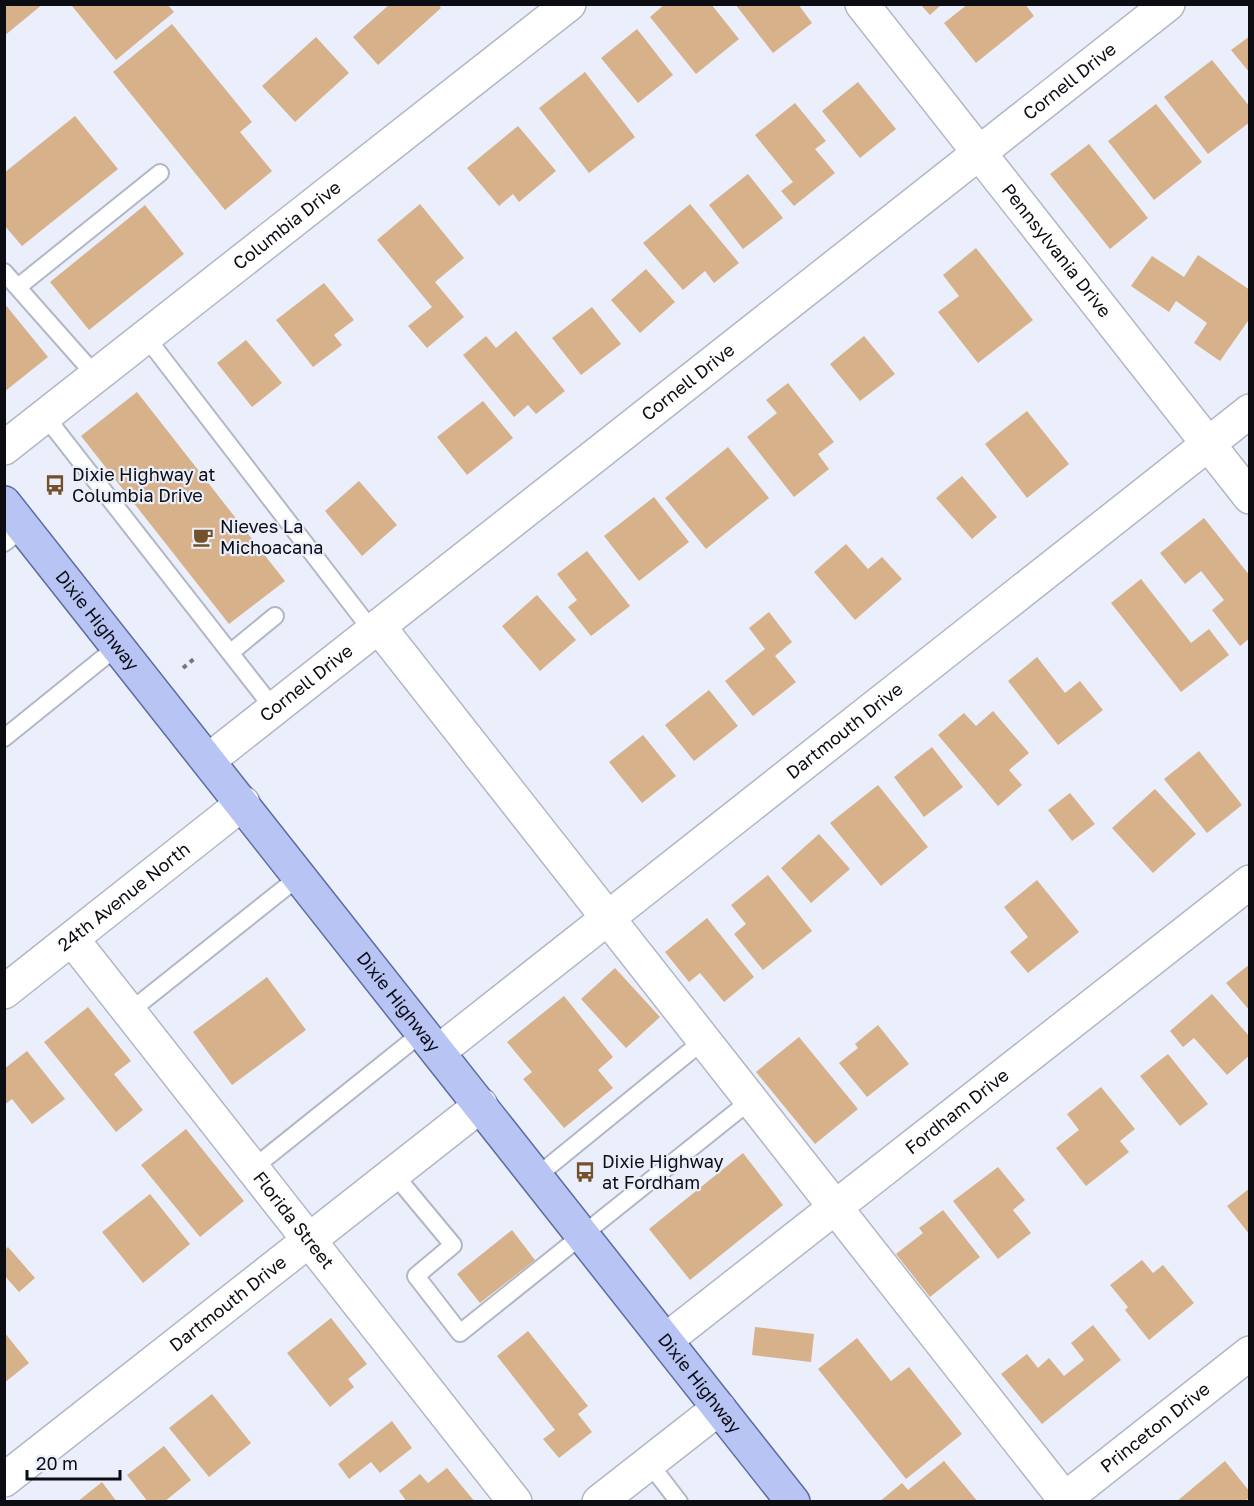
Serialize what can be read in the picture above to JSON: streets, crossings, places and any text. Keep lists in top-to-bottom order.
{
  "streets": {
    "main road": ["Dixie Highway"],
    "street": [
      "Cornell Drive",
      "Columbia Drive",
      "Pennsylvania Drive",
      "Dartmouth Drive",
      "24th Avenue North",
      "Fordham Drive",
      "Florida Street",
      "Princeton Drive"
    ]
  },
  "crossings": [
    ["Cornell Drive", "Pennsylvania Drive"],
    ["Cornell Drive", "Dixie Highway"],
    ["Pennsylvania Drive", "Dartmouth Drive"],
    ["Dixie Highway", "Dartmouth Drive"],
    ["Dixie Highway", "24th Avenue North"],
    ["Dixie Highway", "Fordham Drive"],
    ["Dartmouth Drive", "Florida Street"],
    ["24th Avenue North", "Florida Street"]
  ],
  "places": {
    "bus stop": ["Dixie Highway at Columbia Drive", "Dixie Highway at Fordham"],
    "cafe": ["Nieves La Michoacana"]
  },
  "scale_bar": "20 m"
}
